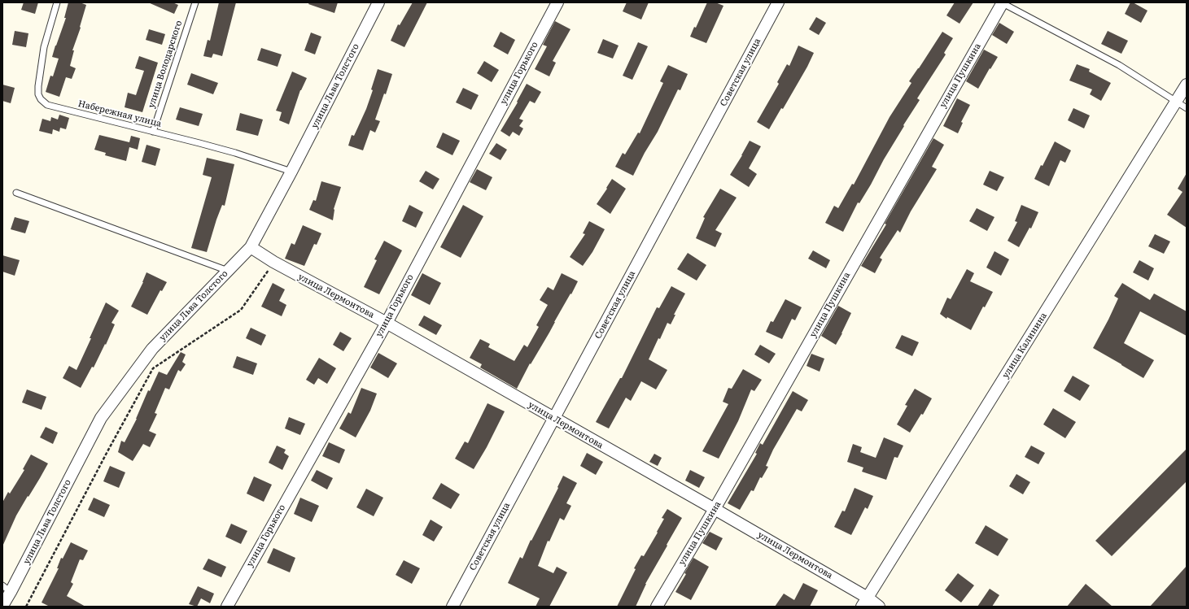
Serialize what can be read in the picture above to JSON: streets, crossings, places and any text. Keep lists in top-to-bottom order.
{
  "streets": {
    "street": [
      "Советская улица",
      "улица Горького",
      "улица Пушкина",
      "улица Льва Толстого",
      "улица Лермонтова",
      "улица Калинина"
    ],
    "lane": ["улица Володарского", "Набережная улица"]
  },
  "crossings": [
    ["улица Володарского", "Набережная улица"],
    ["Советская улица", "улица Лермонтова"],
    ["улица Горького", "улица Лермонтова"],
    ["улица Пушкина", "улица Лермонтова"],
    ["улица Льва Толстого", "Набережная улица"],
    ["улица Льва Толстого", "улица Лермонтова"],
    ["улица Лермонтова", "улица Калинина"]
  ]
}
